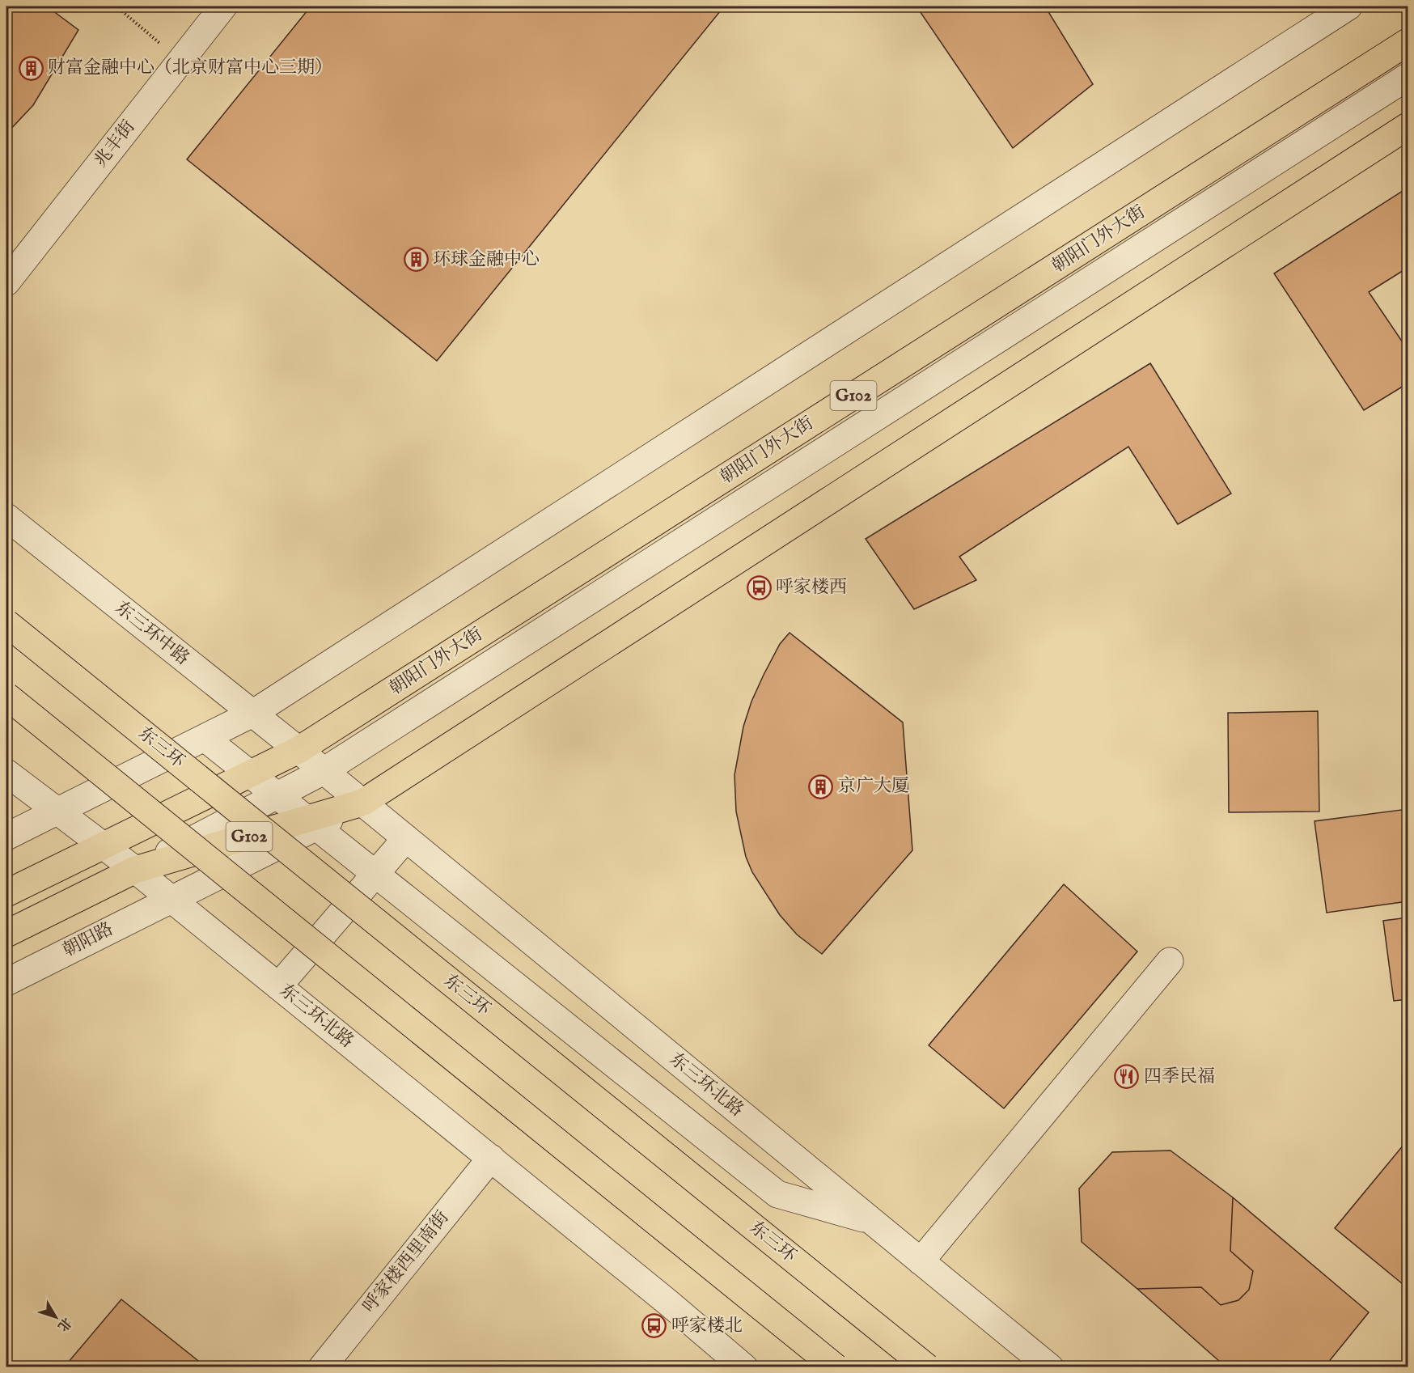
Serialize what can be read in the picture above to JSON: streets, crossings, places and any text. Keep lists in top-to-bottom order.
{
  "streets": {
    "highway": ["朝阳门外大街", "G102", "东三环"],
    "street": [
      "兆丰街",
      "东三环中路",
      "朝阳路",
      "东三环北路",
      "呼家楼西里南街"
    ]
  },
  "crossings": [
    ["朝阳门外大街", "G102"],
    ["朝阳门外大街", "东三环中路"],
    ["G102", "东三环中路"],
    ["G102", "朝阳路"],
    ["G102", "东三环北路"],
    ["东三环中路", "东三环北路"],
    ["朝阳路", "东三环北路"],
    ["东三环北路", "呼家楼西里南街"]
  ],
  "places": {
    "building": ["财富金融中心（北京财富中心三期）", "环球金融中心", "京广大厦"],
    "bus stop": ["呼家楼西", "呼家楼北"],
    "restaurant": ["四季民福"]
  },
  "north": "bottom right"
}
